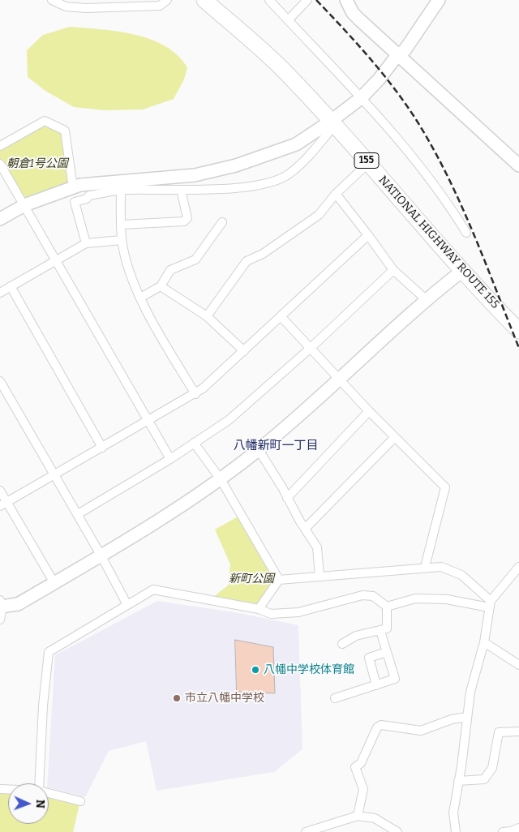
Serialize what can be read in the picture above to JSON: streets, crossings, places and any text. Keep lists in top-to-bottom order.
{
  "streets": {
    "highway": ["155", "NATIONAL HIGHWAY ROUTE 155"]
  },
  "districts": ["八幡新町一丁目"],
  "parks": ["朝倉1号公園", "新町公園"],
  "places": ["八幡中学校体育館", "市立八幡中学校"],
  "north": "right"
}
